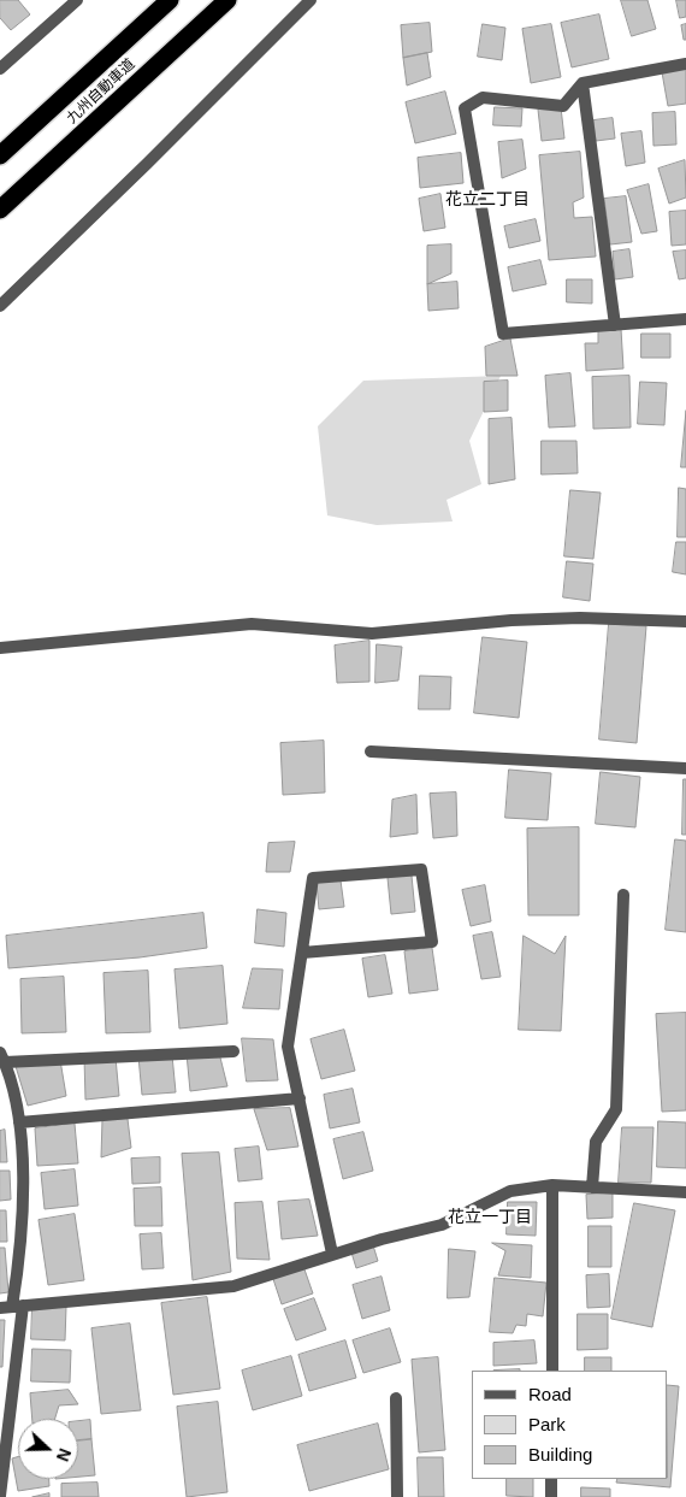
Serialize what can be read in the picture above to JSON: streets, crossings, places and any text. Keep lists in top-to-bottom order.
{
  "streets": {
    "highway": ["九州自動車道"]
  },
  "districts": ["花立二丁目", "花立一丁目"],
  "legend": ["Road", "Park", "Building"],
  "north": "right"
}
